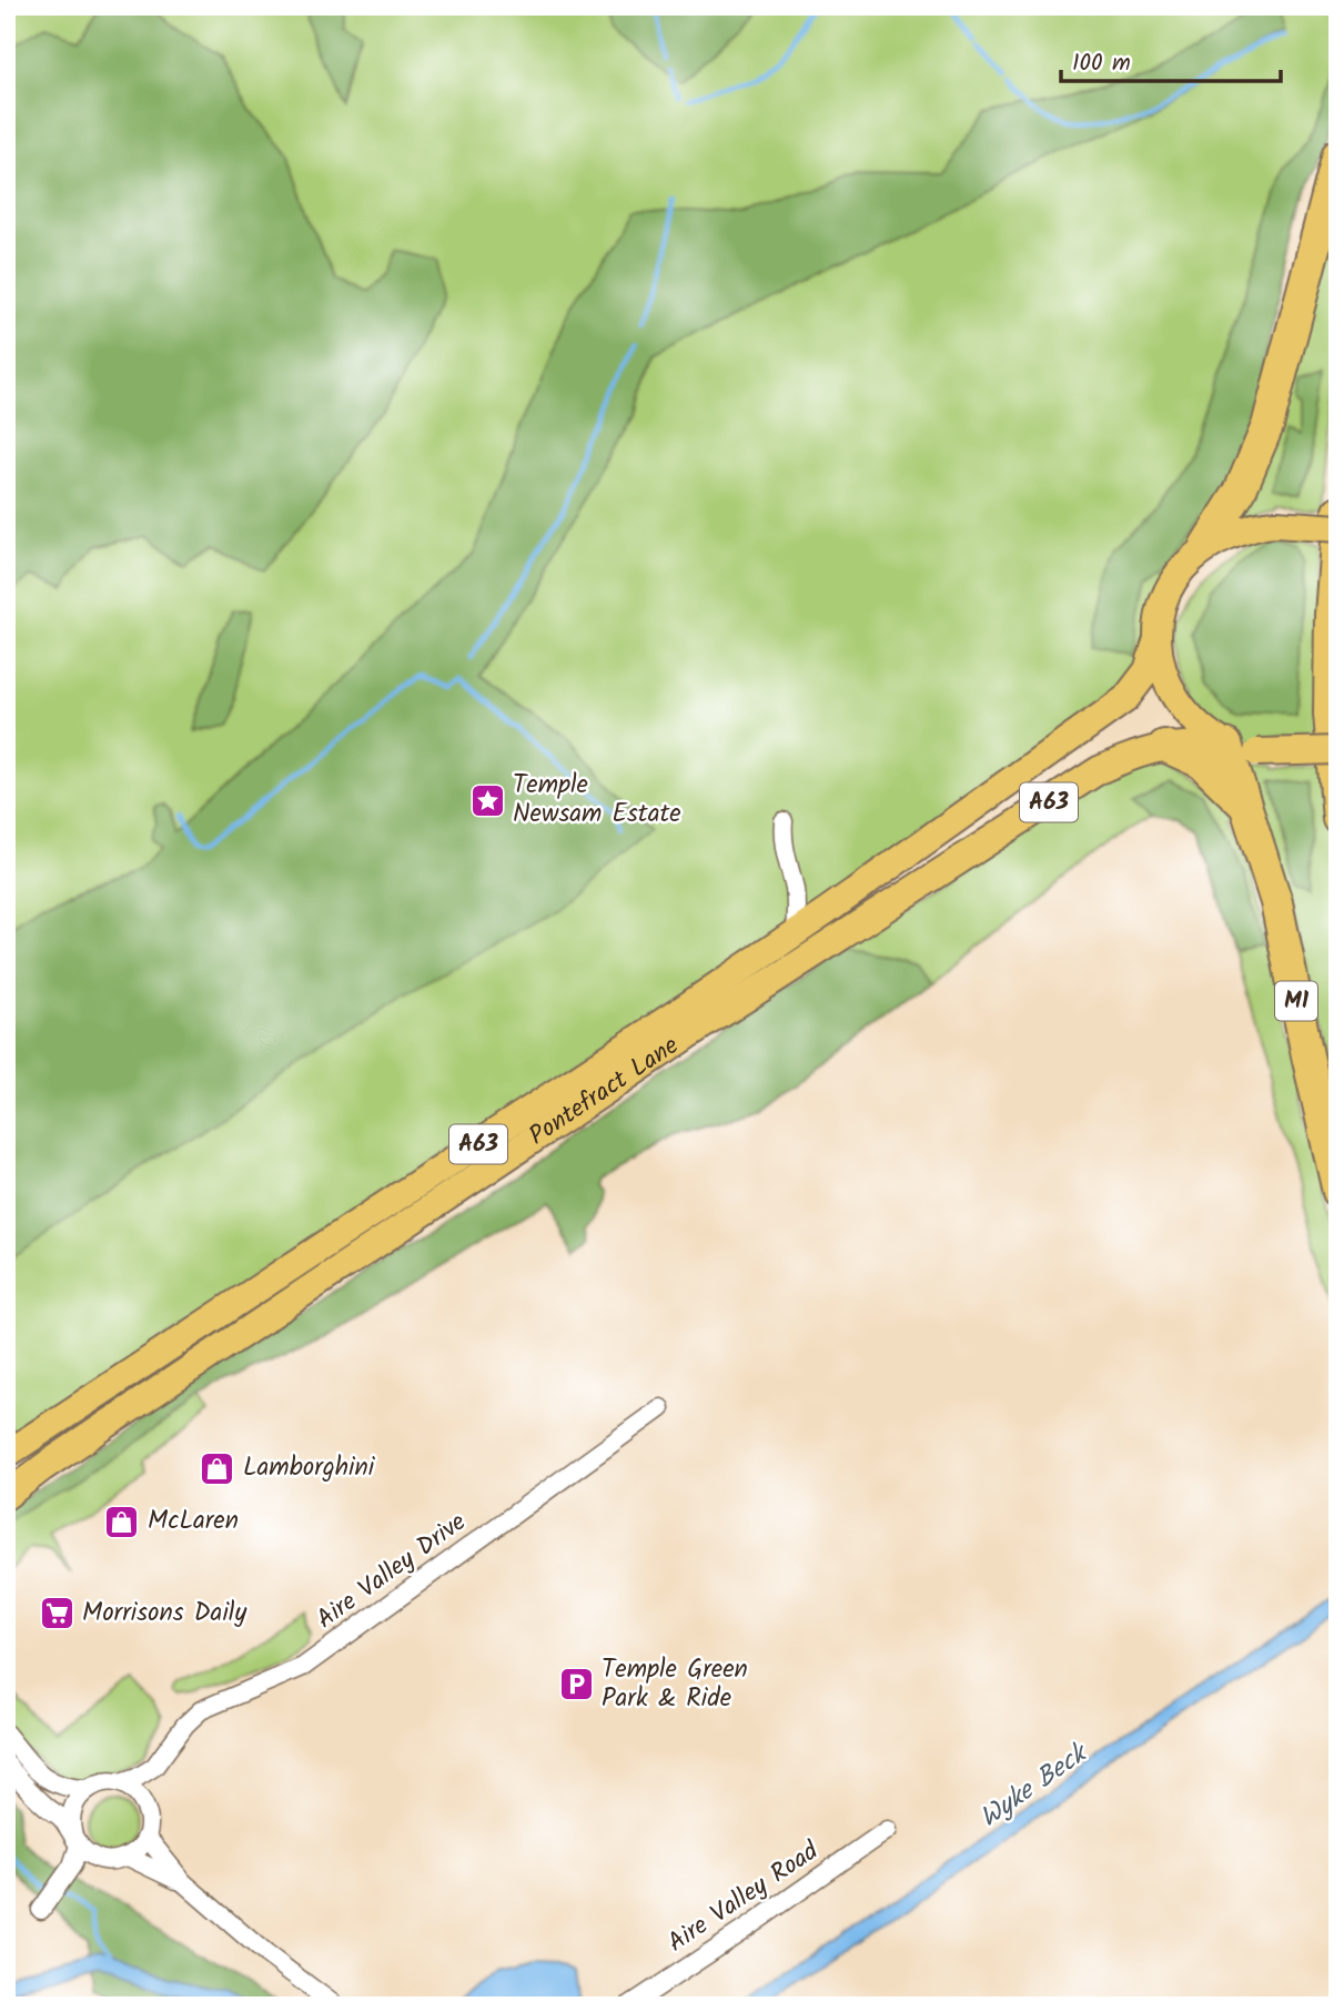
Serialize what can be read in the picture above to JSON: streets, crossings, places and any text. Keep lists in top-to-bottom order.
{
  "streets": {
    "highway": ["A63", "M1", "Pontefract Lane"],
    "street": ["Aire Valley Drive", "Aire Valley Road"]
  },
  "crossings": [
    ["M1", "Pontefract Lane"]
  ],
  "water": ["Wyke Beck"],
  "places": {
    "place": ["Temple Newsam Estate"],
    "shop": ["Lamborghini", "McLaren"],
    "supermarket": ["Morrisons Daily"],
    "parking": ["Temple Green Park & Ride"]
  },
  "scale_bar": "100 m"
}
